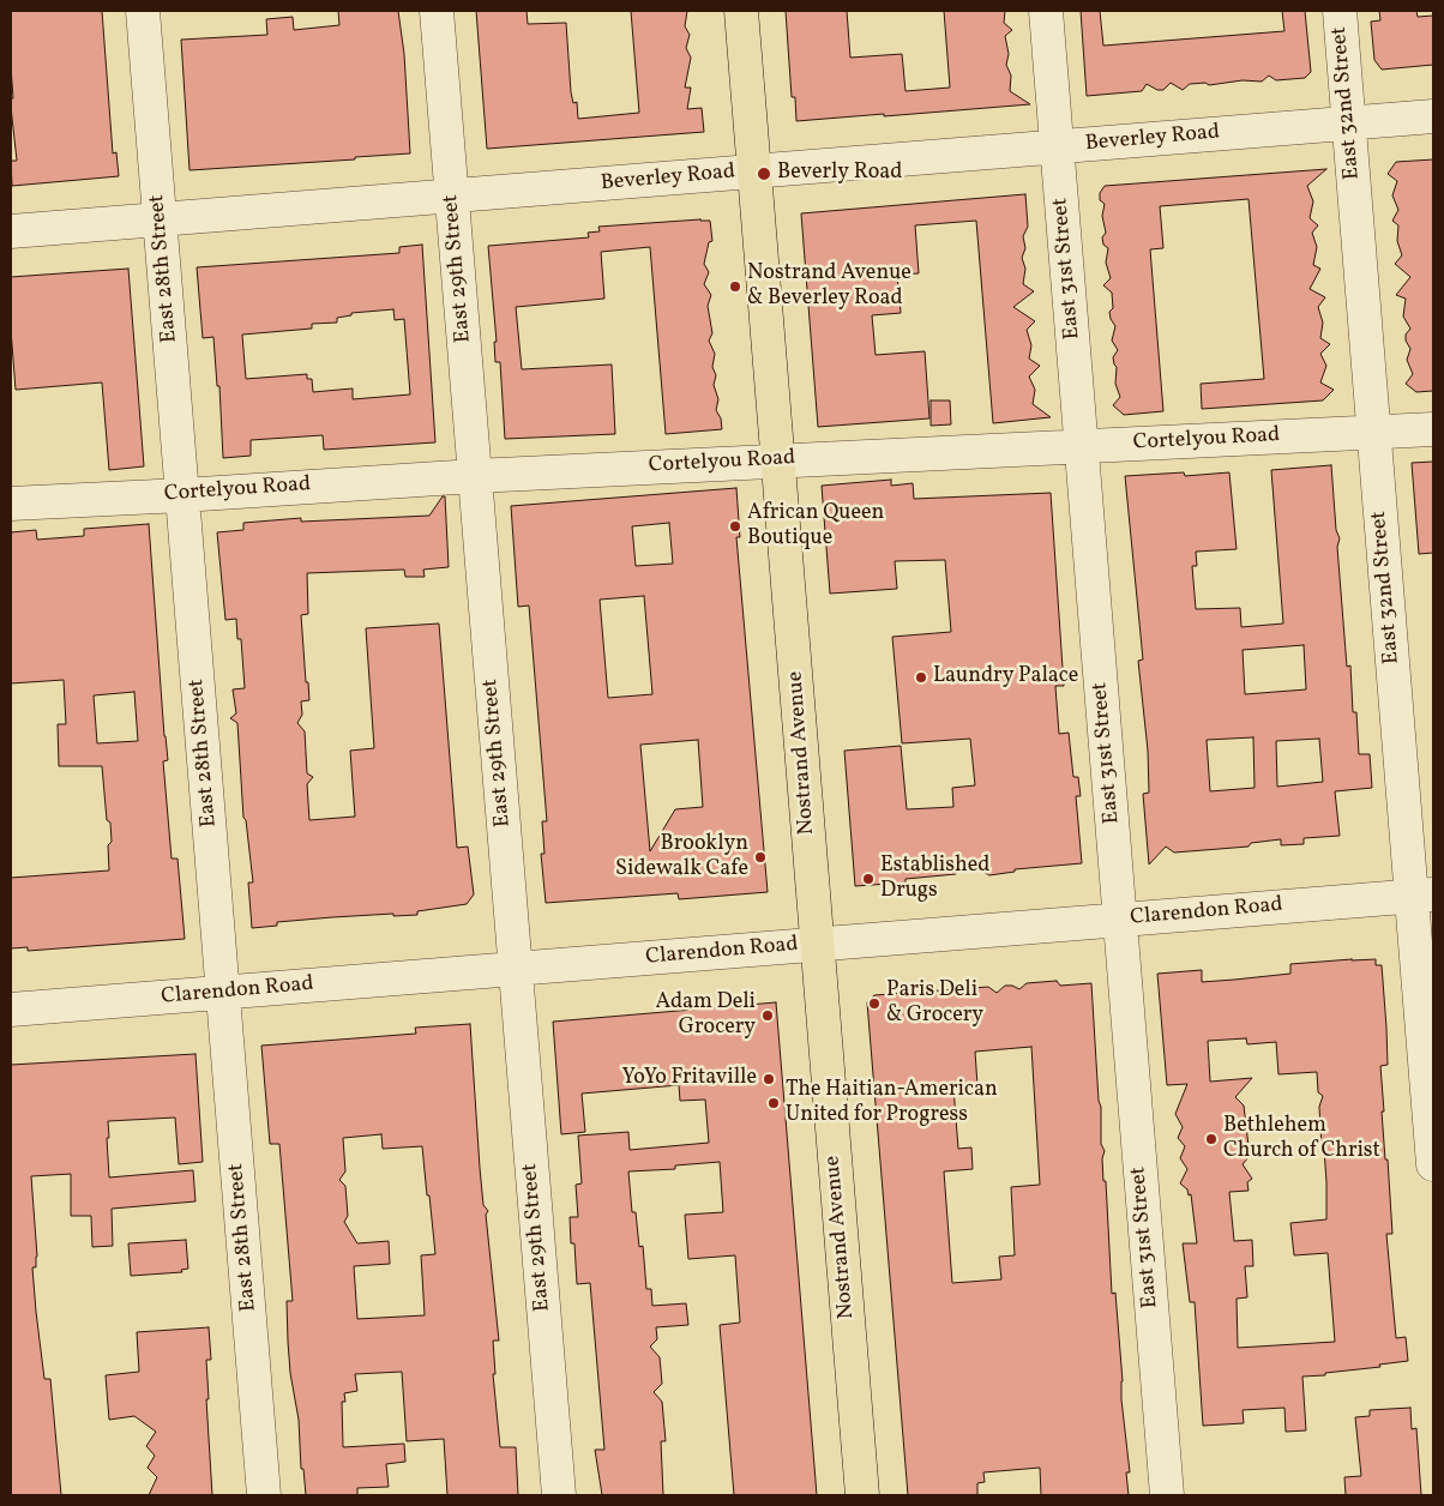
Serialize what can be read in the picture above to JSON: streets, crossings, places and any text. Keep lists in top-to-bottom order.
{
  "streets": {
    "main road": ["Nostrand Avenue"],
    "street": [
      "East 32nd Street",
      "Beverley Road",
      "East 28th Street",
      "East 29th Street",
      "East 31st Street",
      "Cortelyou Road",
      "Clarendon Road"
    ]
  },
  "crossings": [
    ["East 32nd Street", "Beverley Road"],
    ["East 32nd Street", "Cortelyou Road"],
    ["East 32nd Street", "Clarendon Road"],
    ["Beverley Road", "East 28th Street"],
    ["Beverley Road", "East 29th Street"],
    ["Beverley Road", "East 31st Street"],
    ["Beverley Road", "Nostrand Avenue"],
    ["East 28th Street", "Cortelyou Road"],
    ["East 28th Street", "Clarendon Road"],
    ["East 29th Street", "Cortelyou Road"],
    ["East 29th Street", "Clarendon Road"],
    ["East 31st Street", "Cortelyou Road"],
    ["East 31st Street", "Clarendon Road"],
    ["Cortelyou Road", "Nostrand Avenue"],
    ["Nostrand Avenue", "Clarendon Road"]
  ],
  "places": [
    "Beverly Road",
    "Nostrand Avenue & Beverley Road",
    "African Queen Boutique",
    "Laundry Palace",
    "Brooklyn Sidewalk Cafe",
    "Established Drugs",
    "Paris Deli & Grocery",
    "Adam Deli Grocery",
    "YoYo Fritaville",
    "The Haitian-American United for Progress",
    "Bethlehem Church of Christ"
  ]
}
